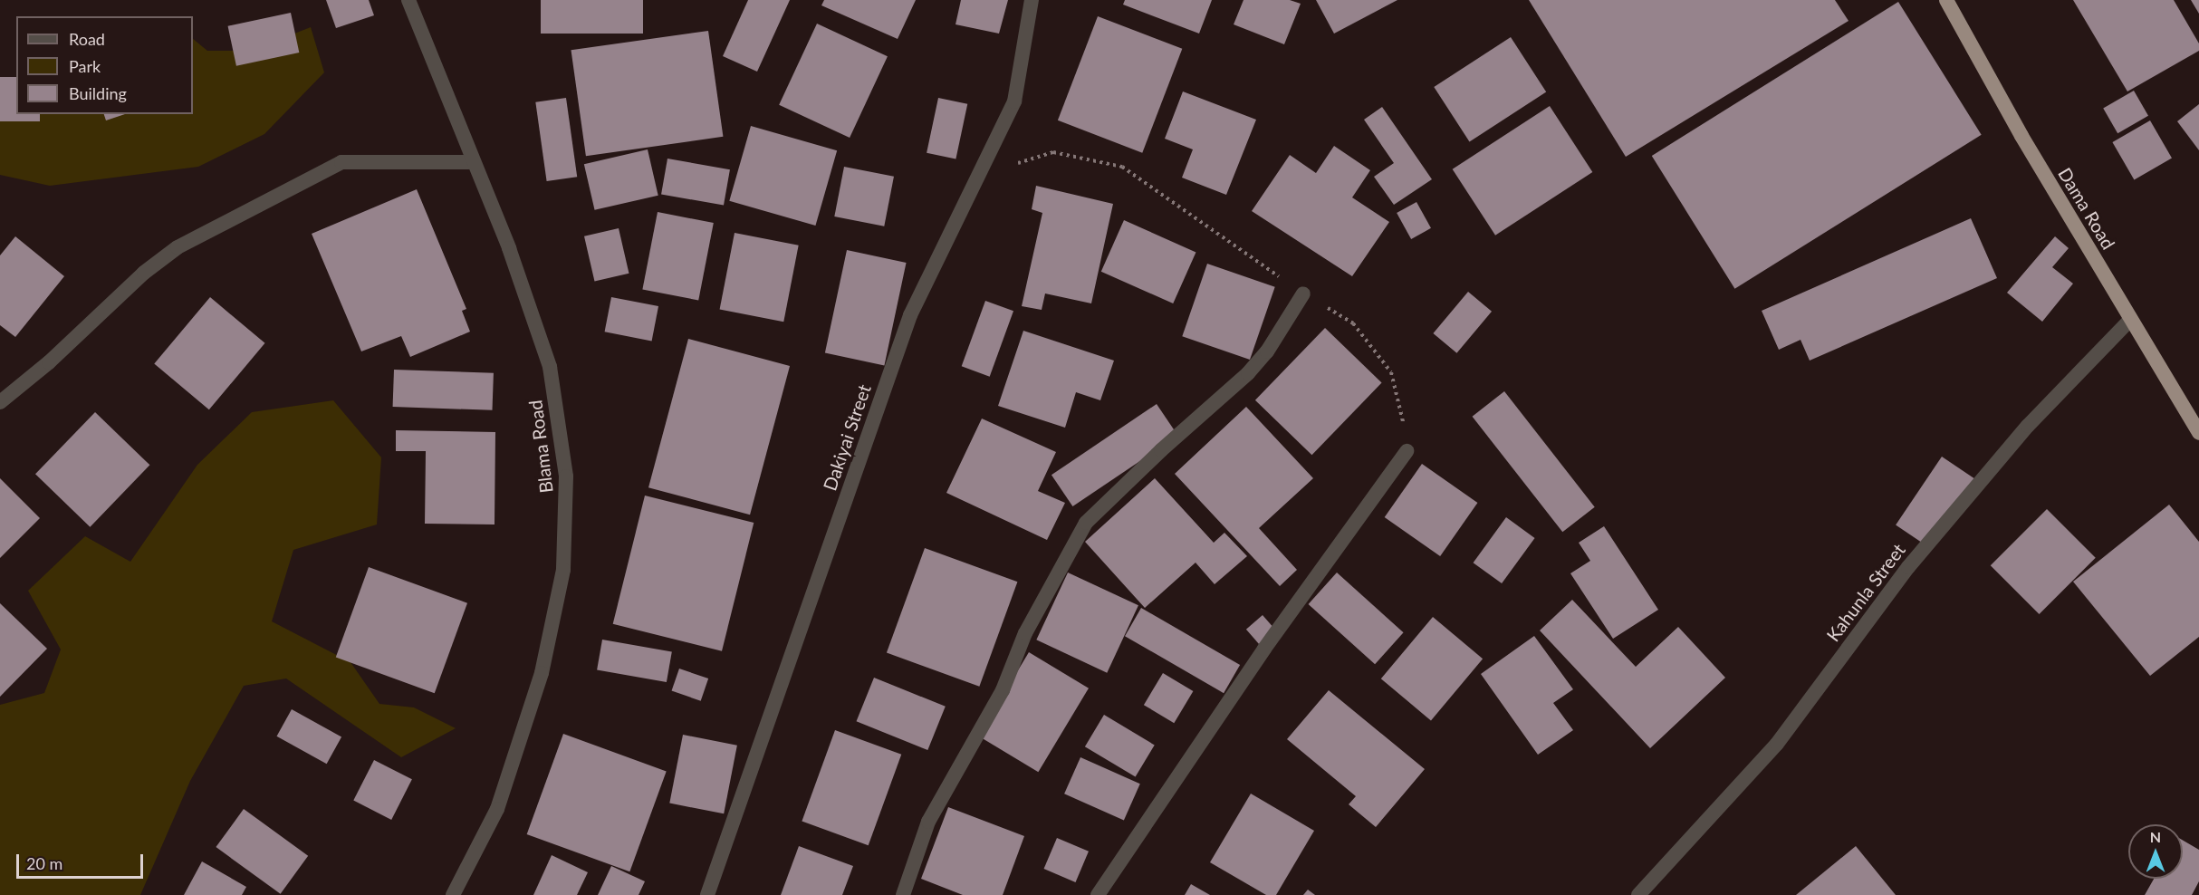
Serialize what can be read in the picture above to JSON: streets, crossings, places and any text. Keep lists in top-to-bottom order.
{
  "streets": {
    "highway": ["Dama Road"],
    "street": ["Dakiyai Street", "Blama Road", "Kahunla Street"]
  },
  "crossings": [
    ["Dama Road", "Kahunla Street"]
  ],
  "legend": ["Road", "Park", "Building"],
  "scale_bar": "20 m",
  "north": "top"
}
